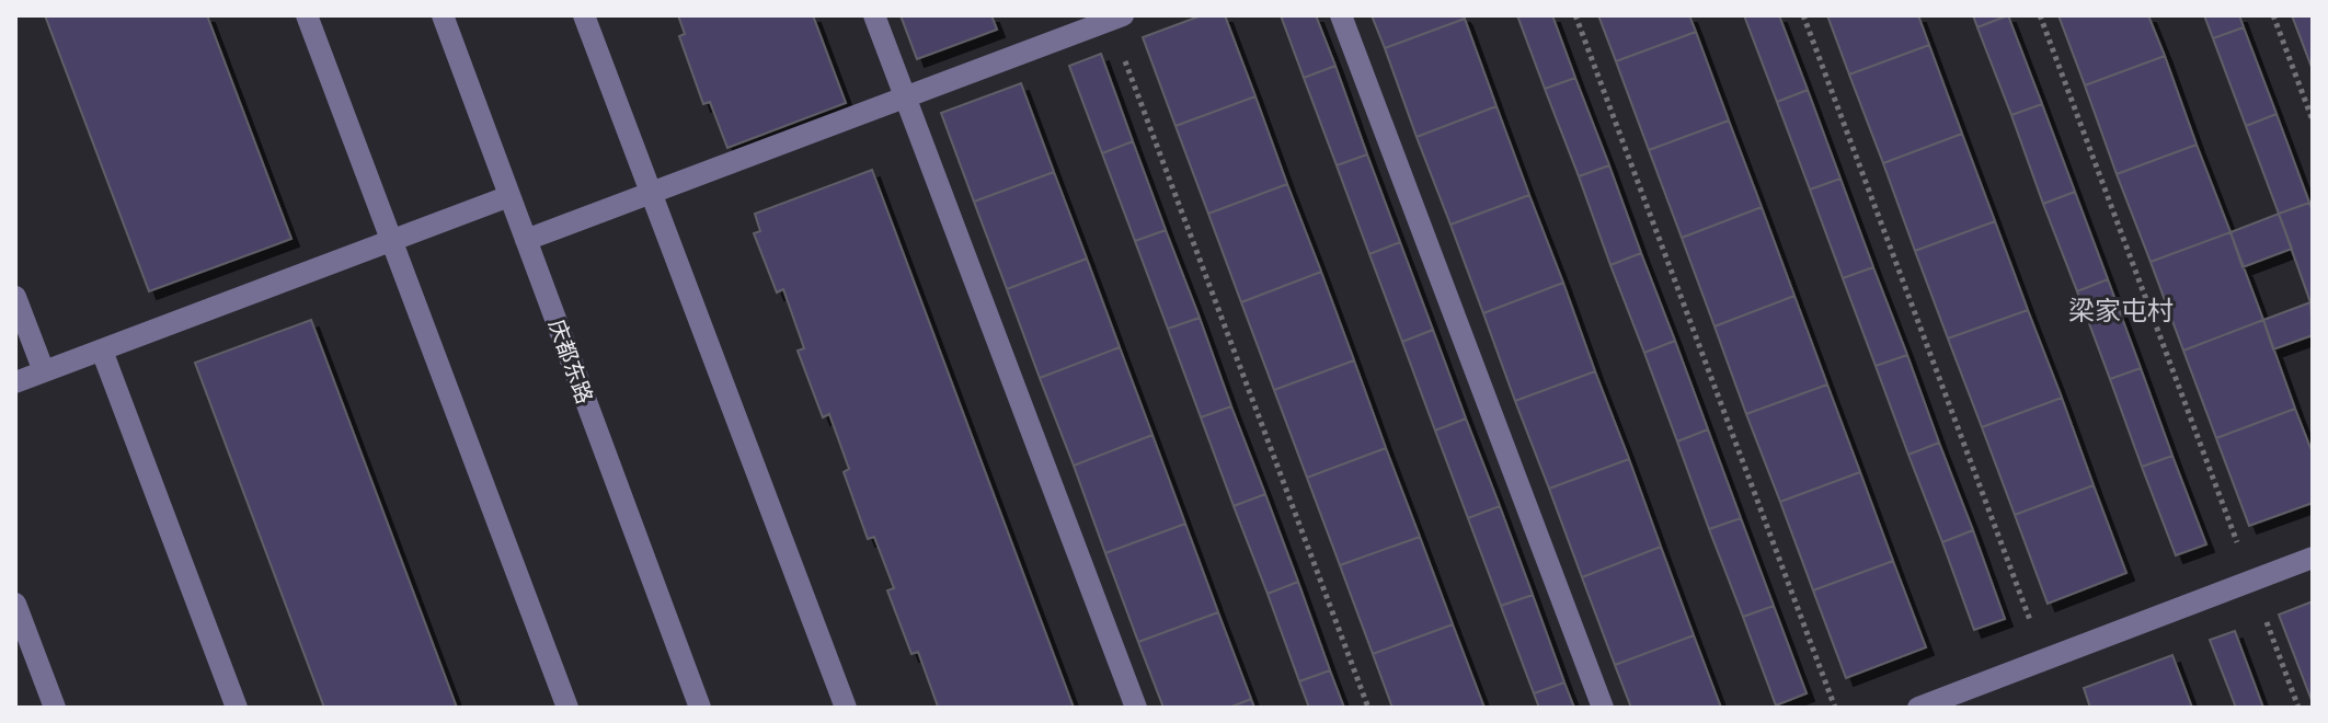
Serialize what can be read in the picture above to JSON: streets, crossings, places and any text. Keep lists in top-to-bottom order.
{
  "streets": {
    "street": ["庆都东路"]
  },
  "districts": ["梁家屯村"]
}
